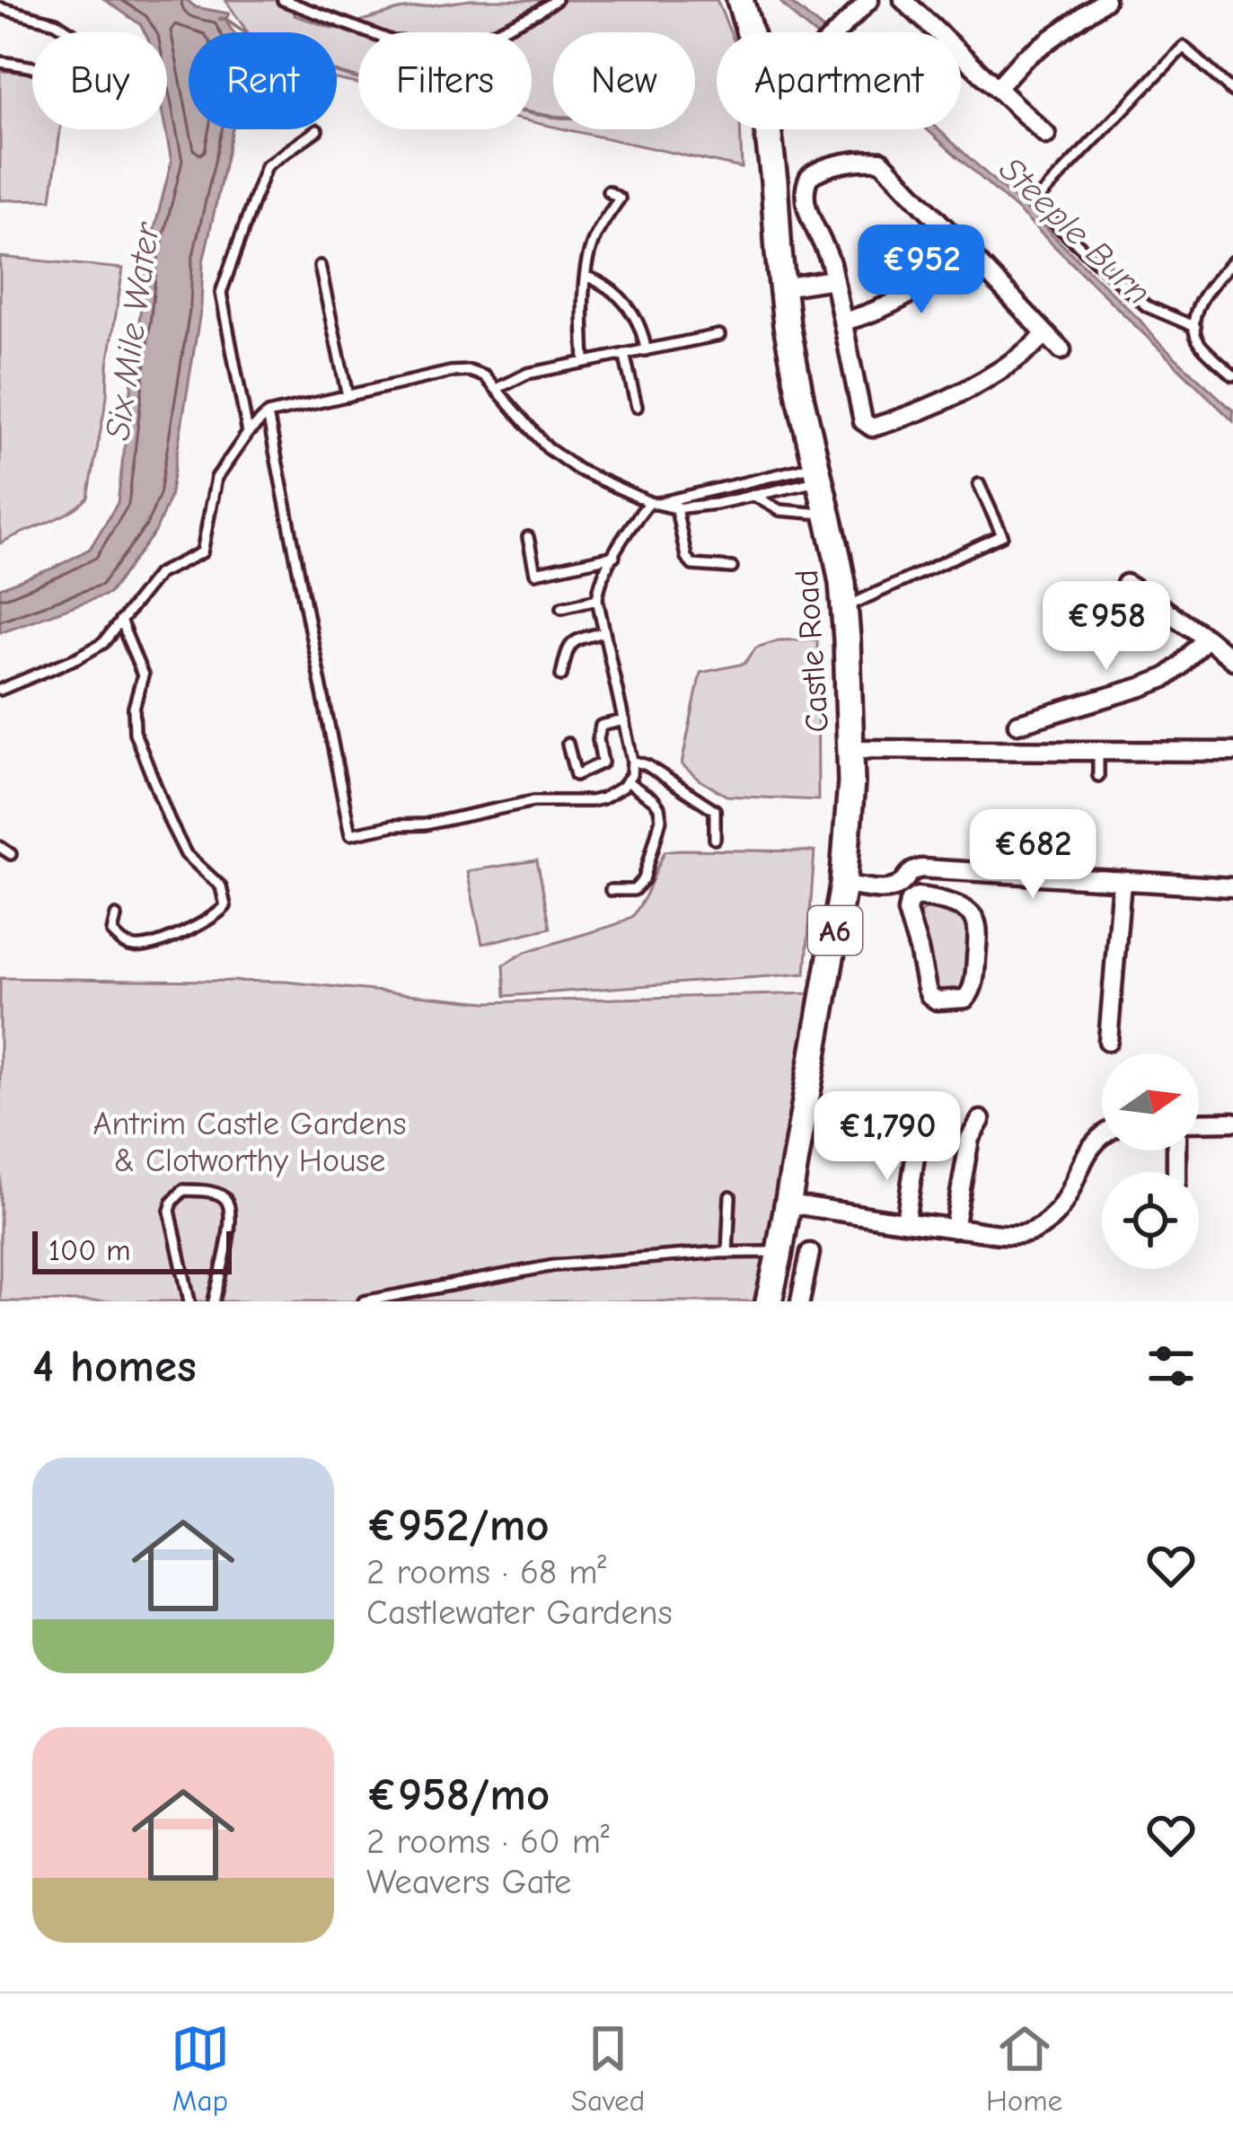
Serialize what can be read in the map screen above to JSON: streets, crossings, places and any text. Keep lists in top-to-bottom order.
{
  "streets": {
    "main road": ["Castle Road", "A6"]
  },
  "water": ["Steeple Burn", "Six Mile Water"],
  "parks": ["Antrim Castle Gardens & Clotworthy House"],
  "scale_bar": "100 m",
  "north": "right",
  "page": {
    "chip": [
      "Buy",
      "Rent",
      "Filters",
      "New",
      "Apartment"
    ],
    "price": [
      "€952",
      "€958",
      "€682",
      "€1,790"
    ],
    "scale": "100 m",
    "heading": "4 homes",
    "list": [
      {
        "name": "€952/mo",
        "note": "2 rooms · 68 m² · Castlewater Gardens"
      },
      {
        "name": "€958/mo",
        "note": "2 rooms · 60 m² · Weavers Gate"
      }
    ],
    "tabs": ["Map", "Saved", "Home"]
  }
}
